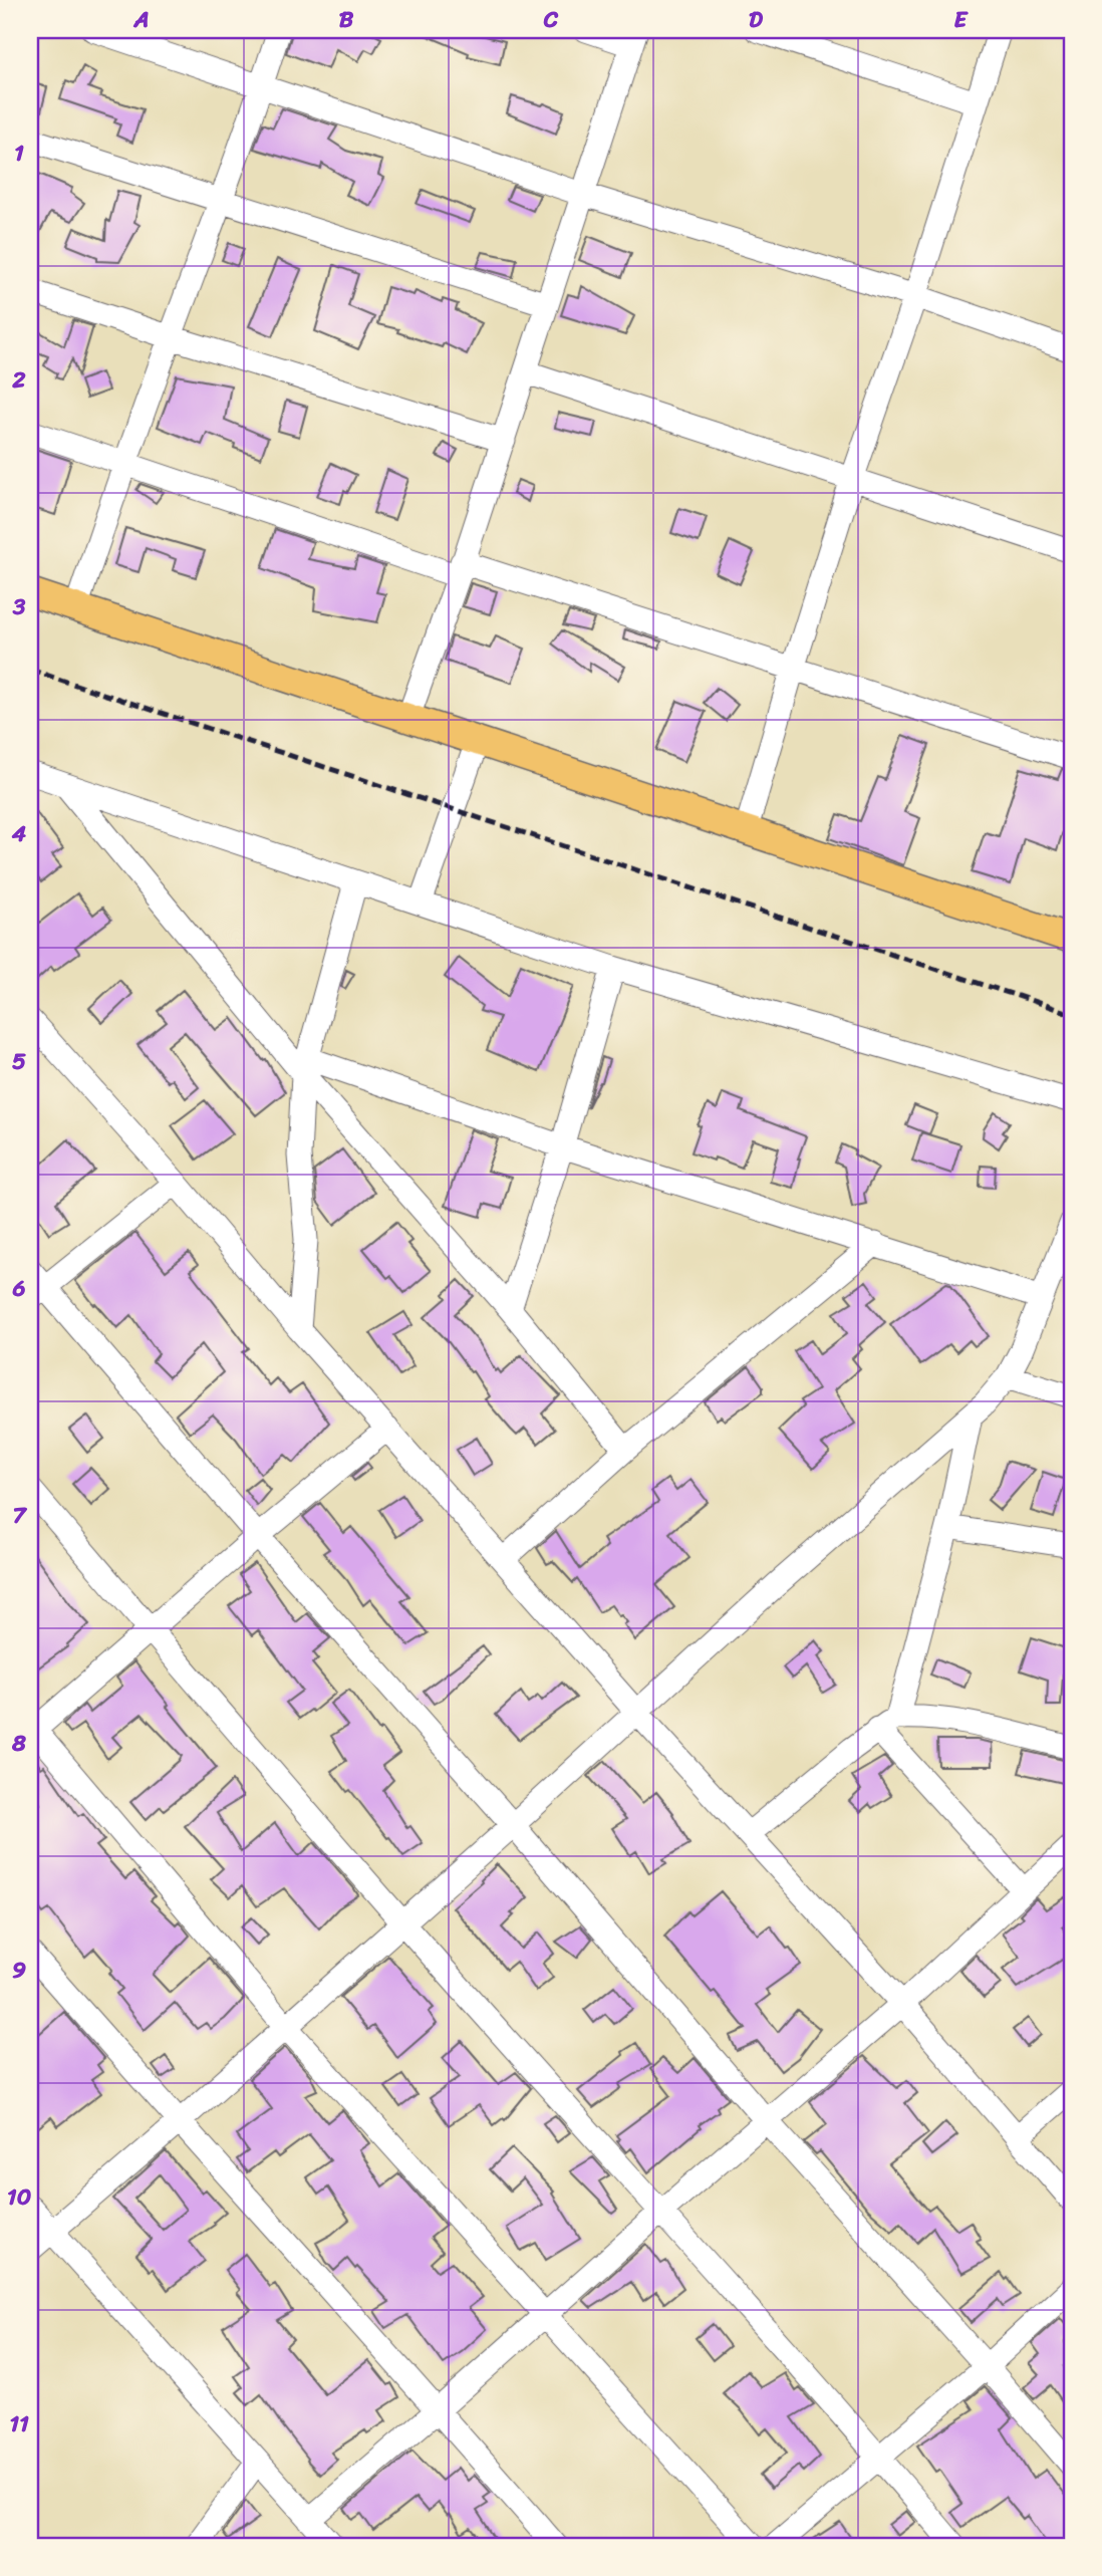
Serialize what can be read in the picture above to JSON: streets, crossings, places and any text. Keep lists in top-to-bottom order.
{
  "grid": {
    "columns": [
      "A",
      "B",
      "C",
      "D",
      "E"
    ],
    "rows": [
      "1",
      "2",
      "3",
      "4",
      "5",
      "6",
      "7",
      "8",
      "9",
      "10",
      "11"
    ]
  }
}
